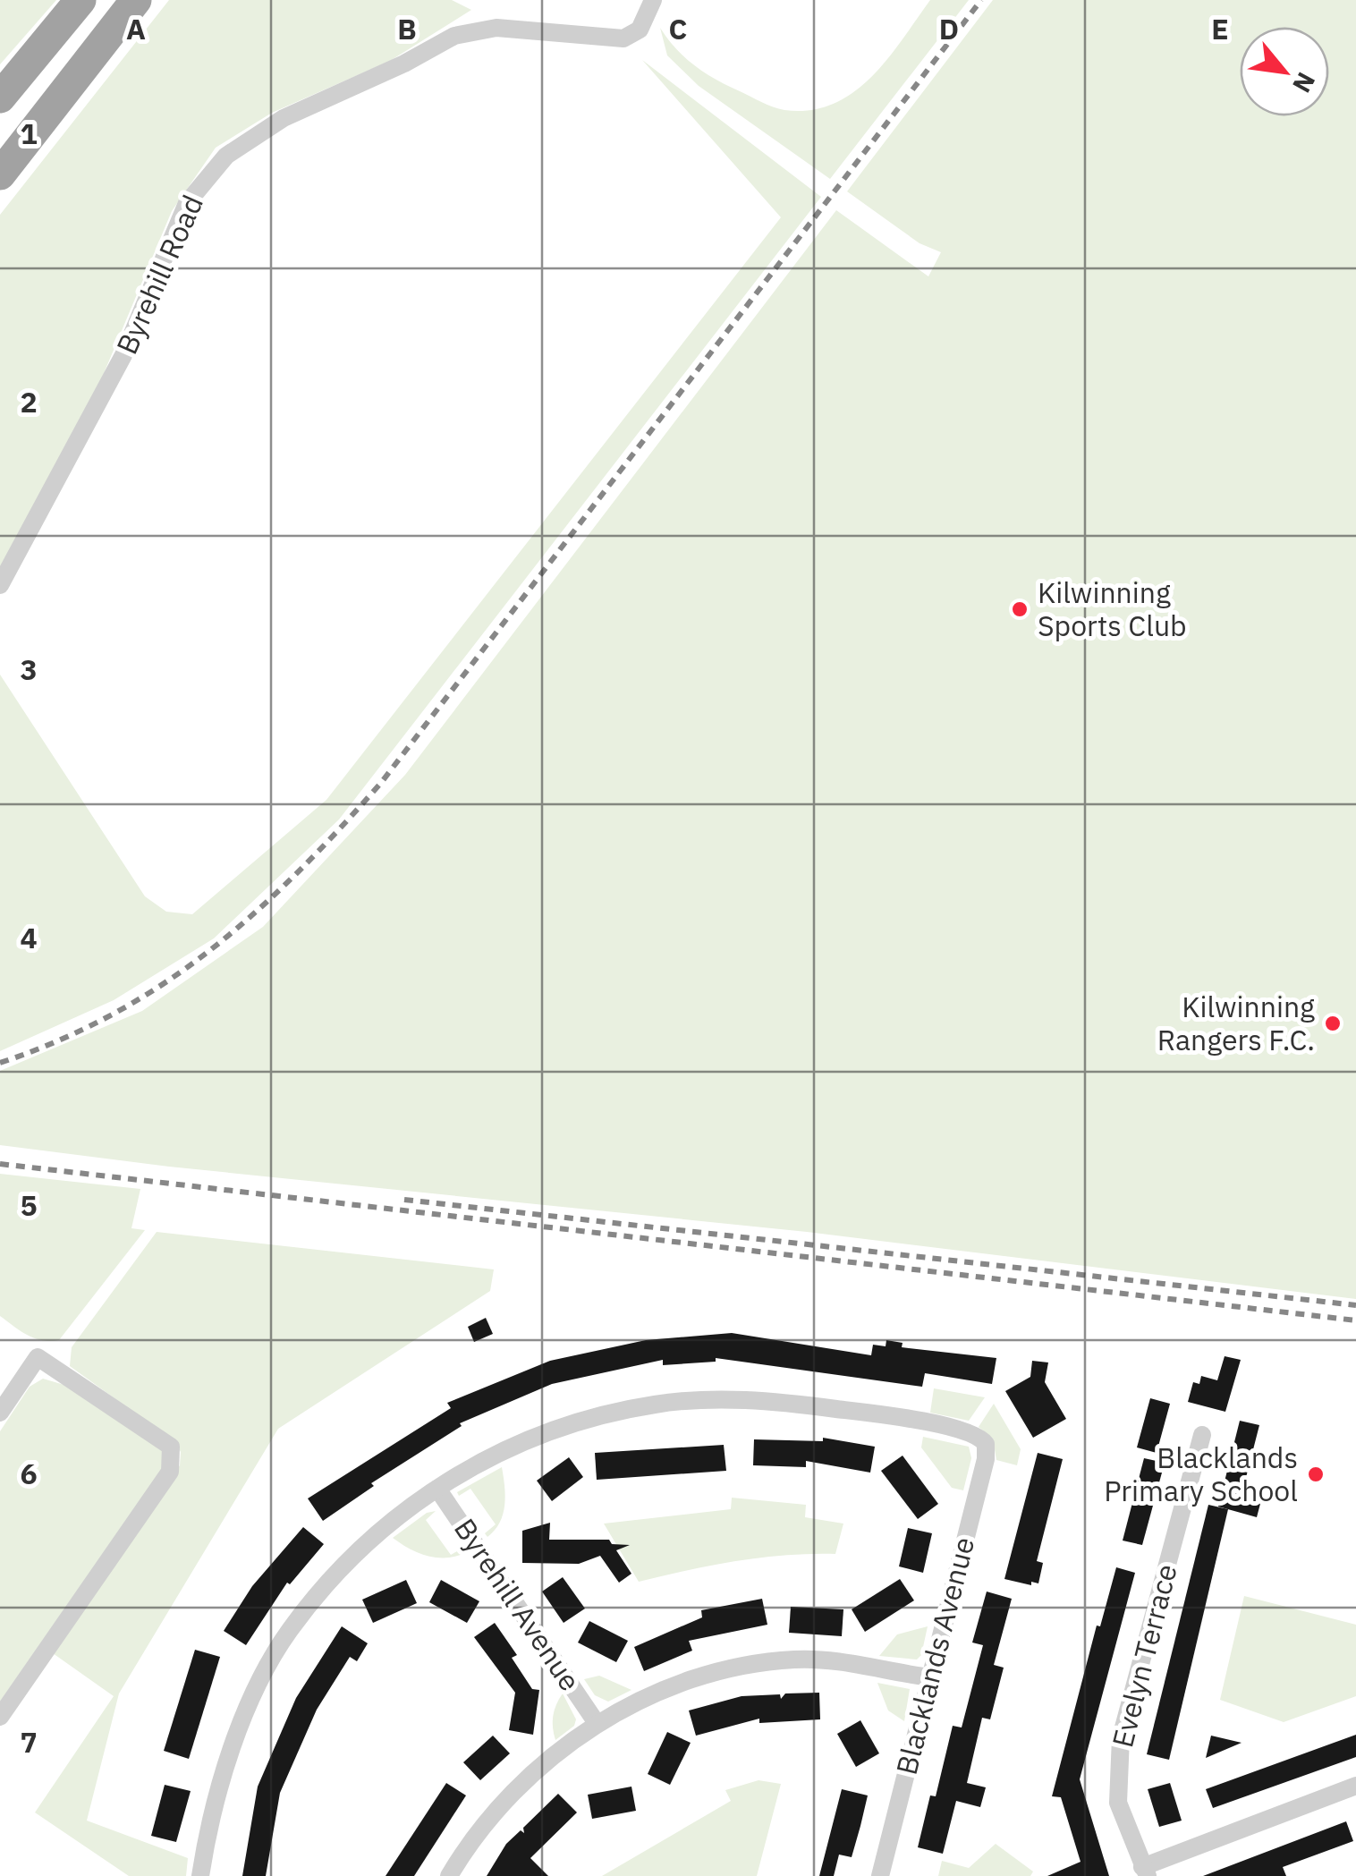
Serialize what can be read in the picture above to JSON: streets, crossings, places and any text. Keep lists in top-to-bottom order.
{
  "streets": {
    "street": [
      "Byrehill Road",
      "Byrehill Avenue",
      "Blacklands Avenue",
      "Evelyn Terrace"
    ]
  },
  "crossings": [
    ["Byrehill Avenue", "Blacklands Avenue"]
  ],
  "places": ["Kilwinning Sports Club", "Kilwinning Rangers F.C.", "Blacklands Primary School"],
  "north": "bottom right",
  "grid": {
    "columns": [
      "A",
      "B",
      "C",
      "D",
      "E"
    ],
    "rows": [
      "1",
      "2",
      "3",
      "4",
      "5",
      "6",
      "7"
    ]
  }
}
